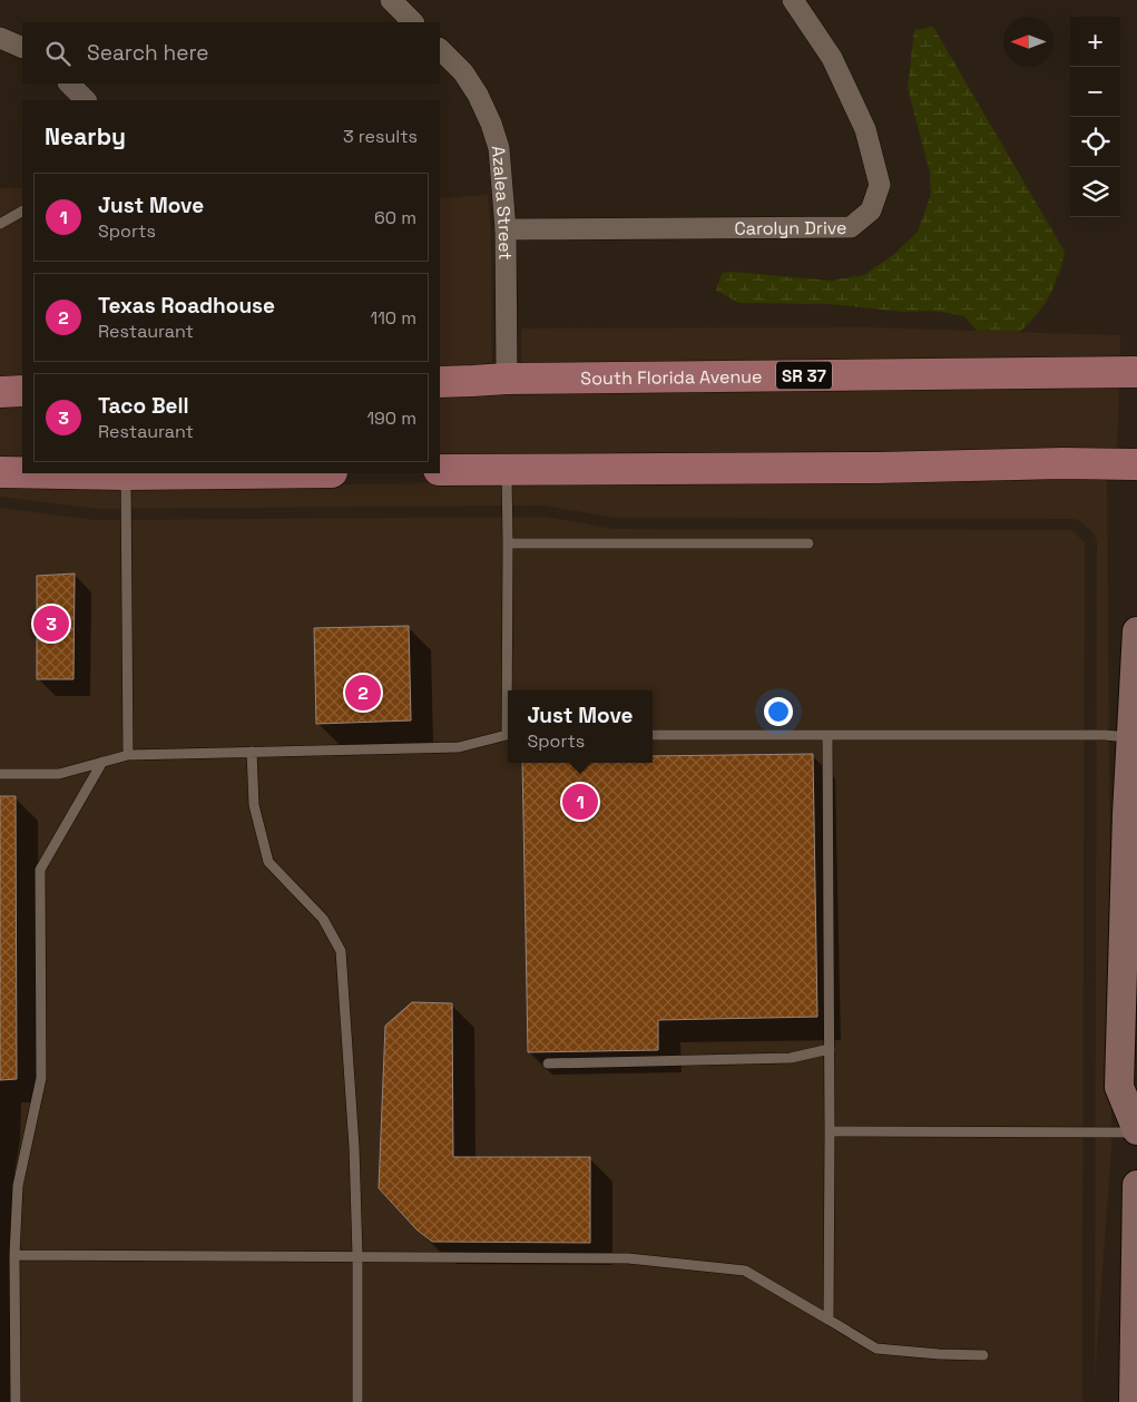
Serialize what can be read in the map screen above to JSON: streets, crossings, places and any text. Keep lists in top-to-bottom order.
{
  "streets": {
    "main road": ["SR 37", "South Florida Avenue"],
    "street": ["Azalea Street", "Carolyn Drive"]
  },
  "crossings": [
    ["Azalea Street", "Carolyn Drive"],
    ["Azalea Street", "South Florida Avenue"]
  ],
  "north": "left",
  "page": {
    "map_buttons": ["+", "−"],
    "search": "Search here",
    "heading": ["Nearby", "3 results"],
    "list": [
      {
        "mark": "1",
        "name": "Just Move",
        "note": "Sports",
        "value": "60 m"
      },
      {
        "mark": "2",
        "name": "Texas Roadhouse",
        "note": "Restaurant",
        "value": "110 m"
      },
      {
        "mark": "3",
        "name": "Taco Bell",
        "note": "Restaurant",
        "value": "190 m"
      }
    ],
    "pins": ["3", "2", "1"],
    "popup": ["Just Move", "Sports"]
  }
}
